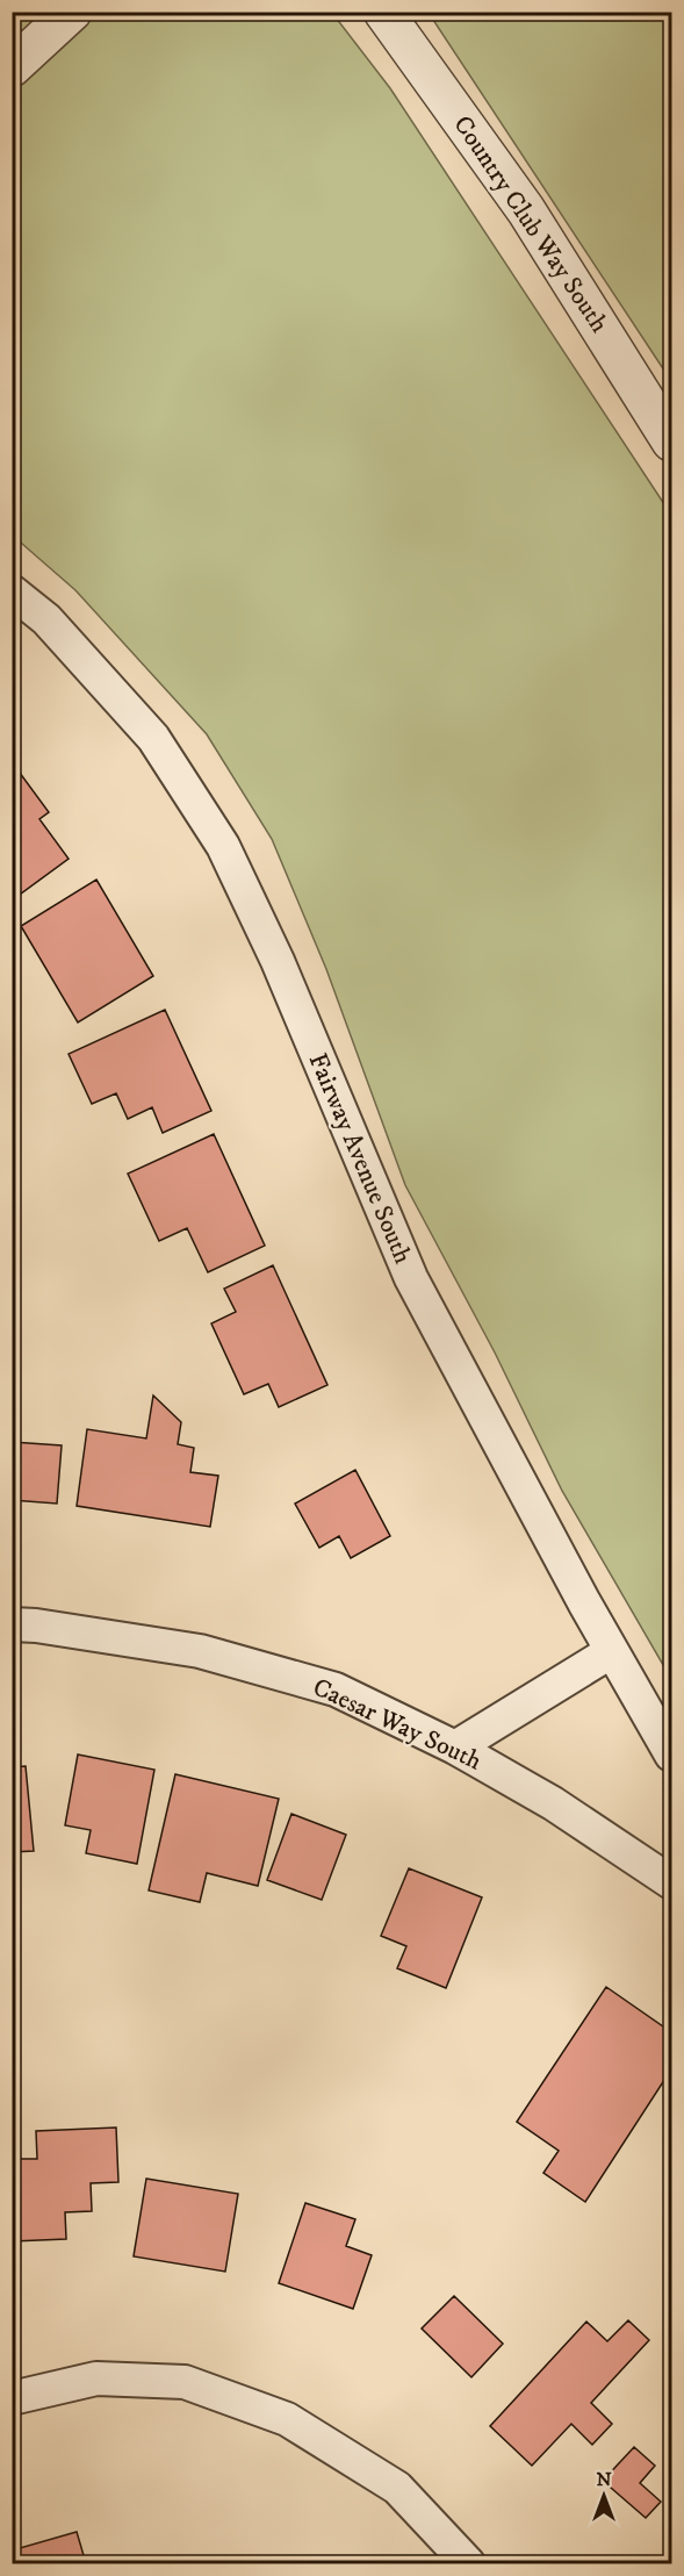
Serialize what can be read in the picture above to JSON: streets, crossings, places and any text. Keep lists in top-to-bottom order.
{
  "streets": {
    "street": ["Country Club Way South", "Fairway Avenue South", "Caesar Way South"]
  },
  "north": "top"
}
